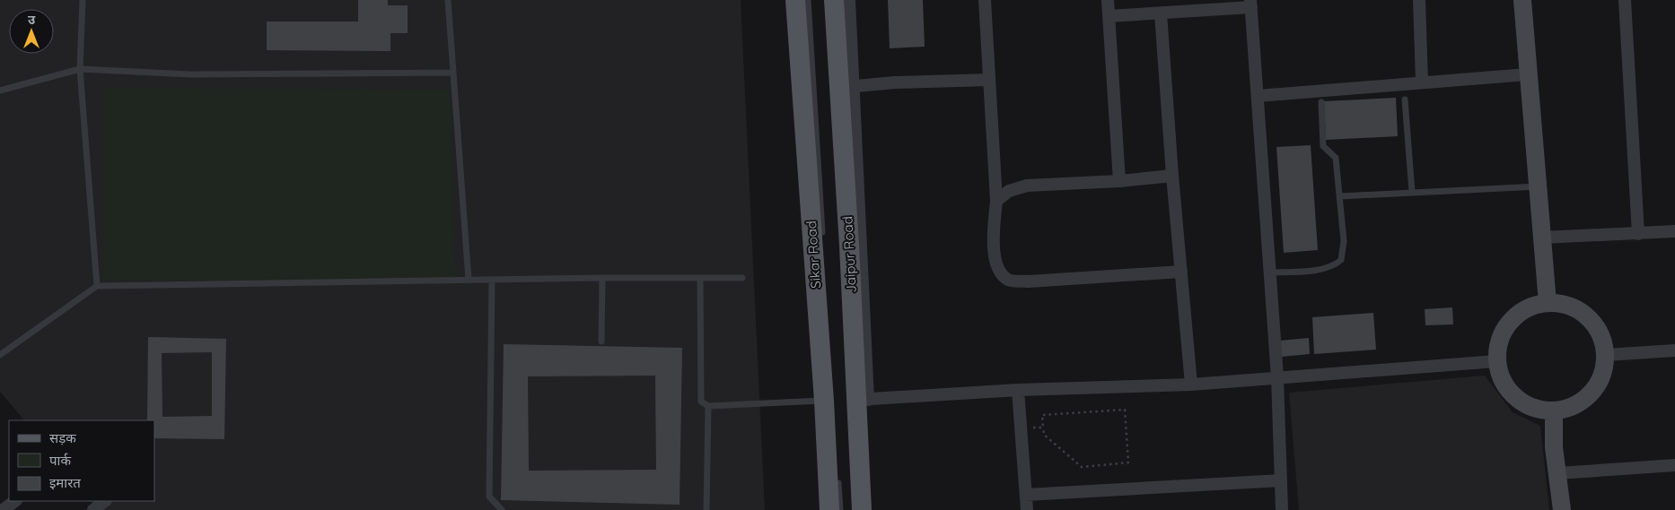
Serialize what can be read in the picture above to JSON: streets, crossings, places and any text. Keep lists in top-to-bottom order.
{
  "streets": {
    "main road": ["Sikar Road", "Jaipur Road"]
  },
  "legend": ["सड़क", "पार्क", "इमारत"],
  "north": "top"
}
